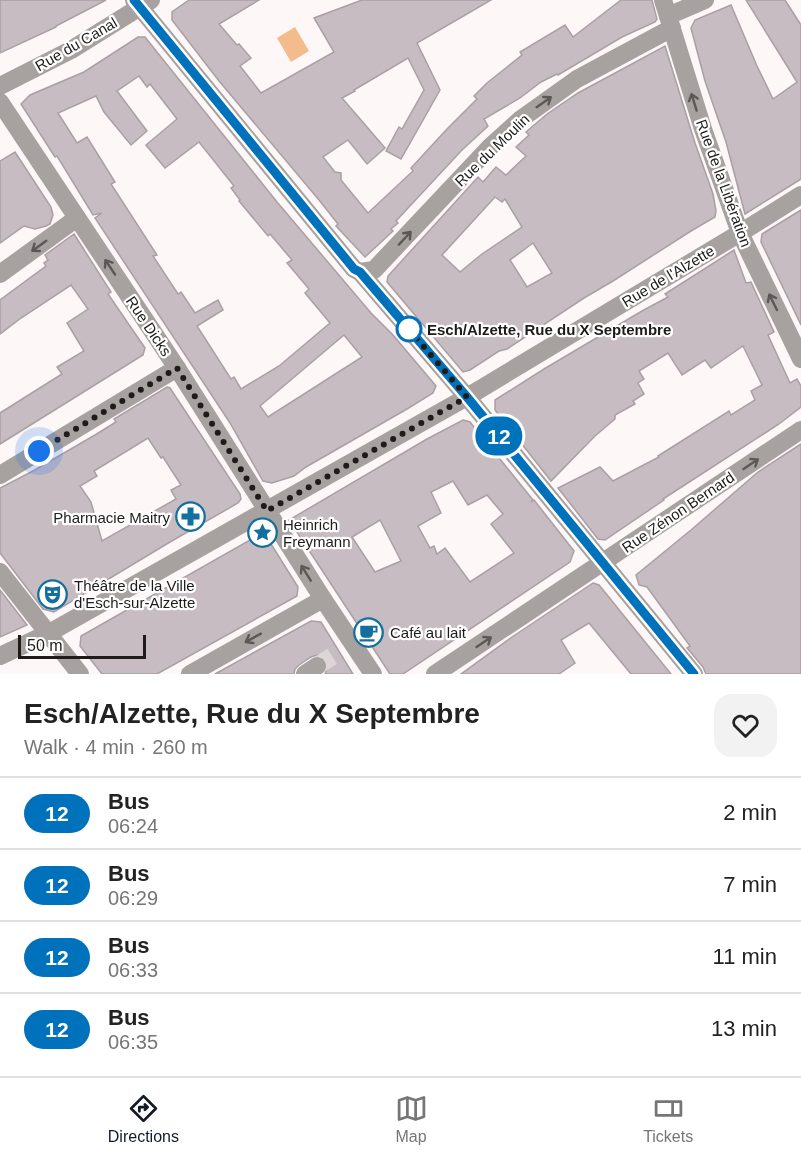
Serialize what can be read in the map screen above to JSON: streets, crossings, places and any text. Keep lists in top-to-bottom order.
{
  "streets": {
    "street": [
      "Rue du Canal",
      "Rue du Moulin",
      "Rue de la Libération",
      "Rue de l'Alzette",
      "Rue Dicks",
      "Rue Zénon Bernard"
    ]
  },
  "crossings": [
    ["Rue du Moulin", "Rue de la Libération"],
    ["Rue de la Libération", "Rue de l'Alzette"],
    ["Rue de l'Alzette", "Rue Dicks"]
  ],
  "one_way": [
    "Rue du Moulin",
    "Rue de la Libération",
    "Rue Dicks",
    "Rue Zénon Bernard"
  ],
  "places": {
    "other": ["Esch/Alzette, Rue du X Septembre"],
    "pharmacy": ["Pharmacie Maitry"],
    "place": ["Heinrich Freymann"],
    "theatre": ["Théâtre de la Ville d'Esch-sur-Alzette"],
    "cafe": ["Café au lait"]
  },
  "lines": ["bus line 12"],
  "scale_bar": "50 m",
  "page": {
    "on_map": "12",
    "scale": "50 m",
    "heading": ["Esch/Alzette, Rue du X Septembre", "Walk · 4 min · 260 m"],
    "list": [
      {
        "mark": "12",
        "name": "Bus",
        "note": "06:24",
        "value": "2 min"
      },
      {
        "mark": "12",
        "name": "Bus",
        "note": "06:29",
        "value": "7 min"
      },
      {
        "mark": "12",
        "name": "Bus",
        "note": "06:33",
        "value": "11 min"
      },
      {
        "mark": "12",
        "name": "Bus",
        "note": "06:35",
        "value": "13 min"
      }
    ],
    "tabs": ["Directions", "Map", "Tickets"]
  }
}
